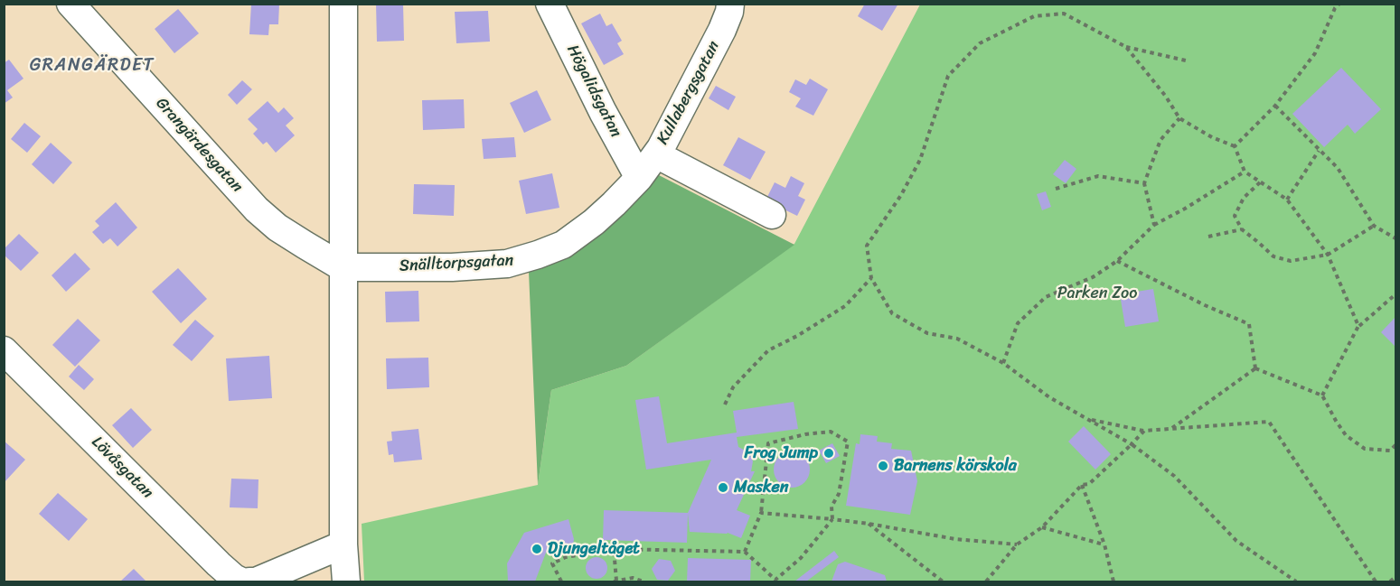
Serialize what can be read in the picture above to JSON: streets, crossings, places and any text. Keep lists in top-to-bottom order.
{
  "streets": {
    "street": [
      "Högalidsgatan",
      "Kullabergsgatan",
      "Grangärdesgatan",
      "Snälltorpsgatan",
      "Lövåsgatan"
    ]
  },
  "crossings": [
    ["Högalidsgatan", "Kullabergsgatan"],
    ["Högalidsgatan", "Snälltorpsgatan"],
    ["Kullabergsgatan", "Snälltorpsgatan"],
    ["Grangärdesgatan", "Snälltorpsgatan"]
  ],
  "districts": ["GRANGÄRDET"],
  "parks": ["Parken Zoo"],
  "places": [
    "Frog Jump",
    "Barnens körskola",
    "Masken",
    "Djungeltåget"
  ]
}
